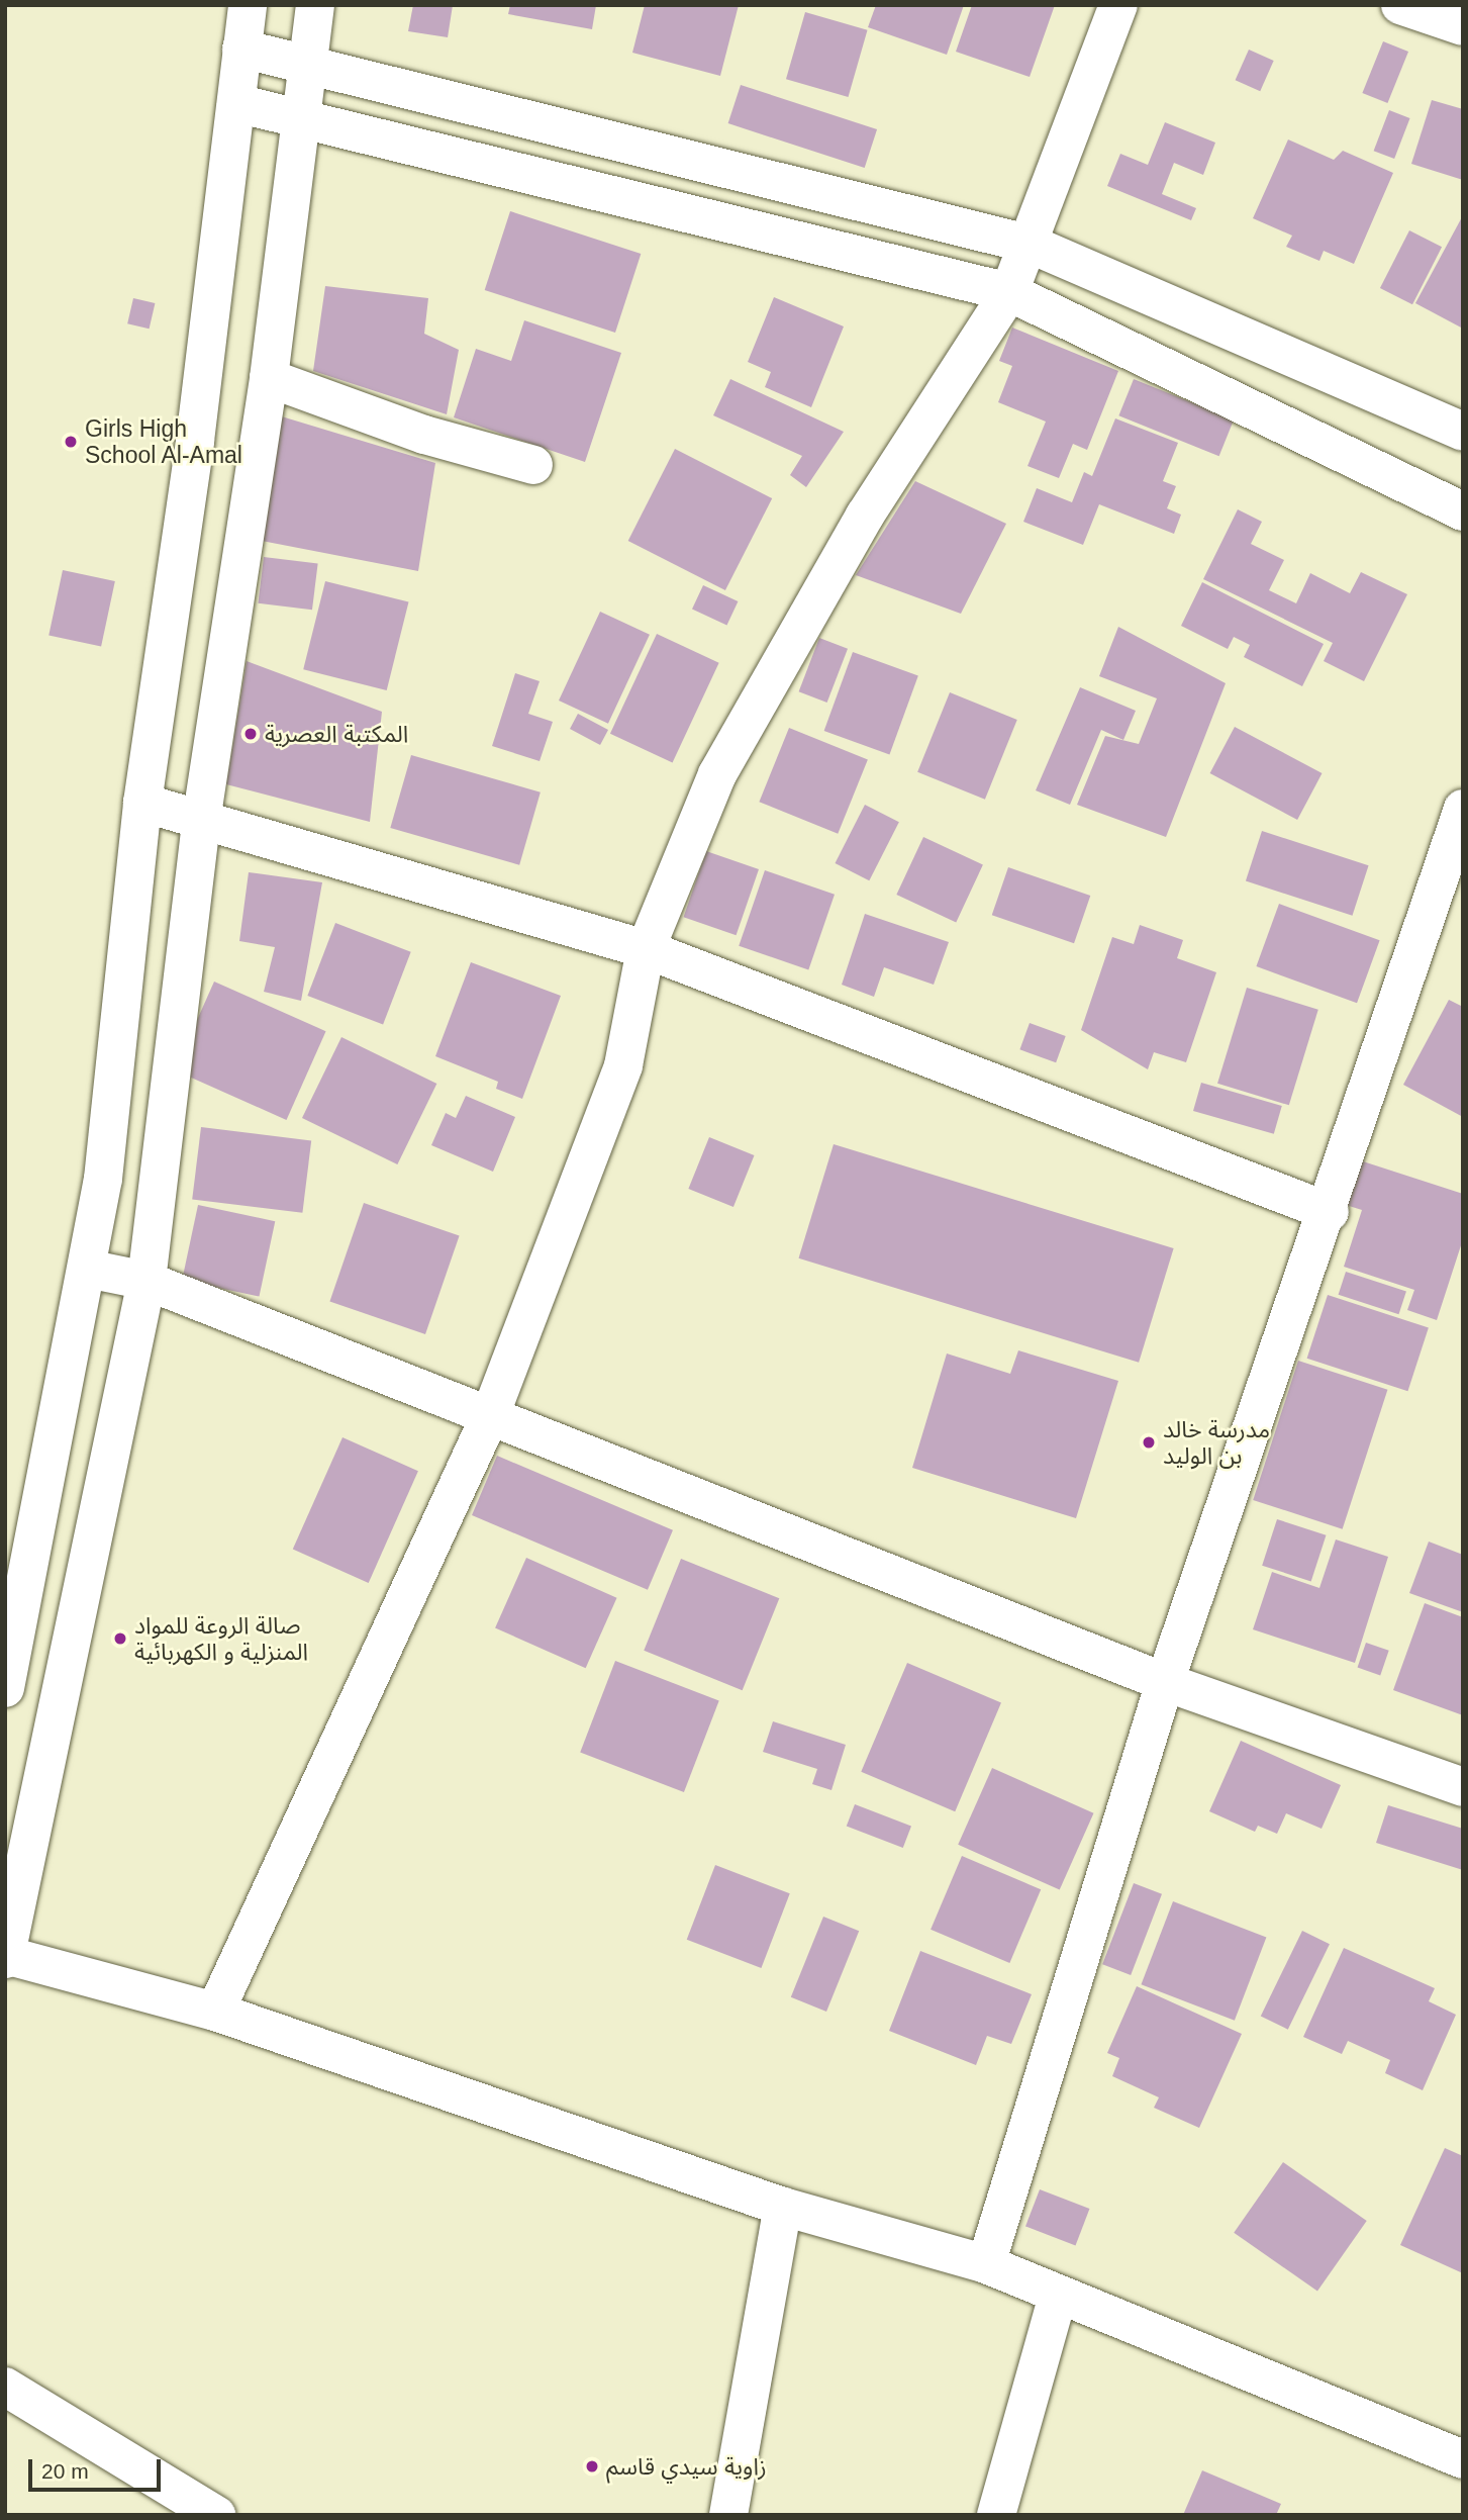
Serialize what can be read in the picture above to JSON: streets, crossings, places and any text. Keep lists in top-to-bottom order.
{
  "places": [
    "Girls High School Al-Amal",
    "المكتبة العصرية",
    "مدرسة خالد بن الوليد",
    "صالة الروعة للمواد المنزلية و الكهربائية",
    "زاوية سيدي قاسم"
  ],
  "scale_bar": "20 m"
}
